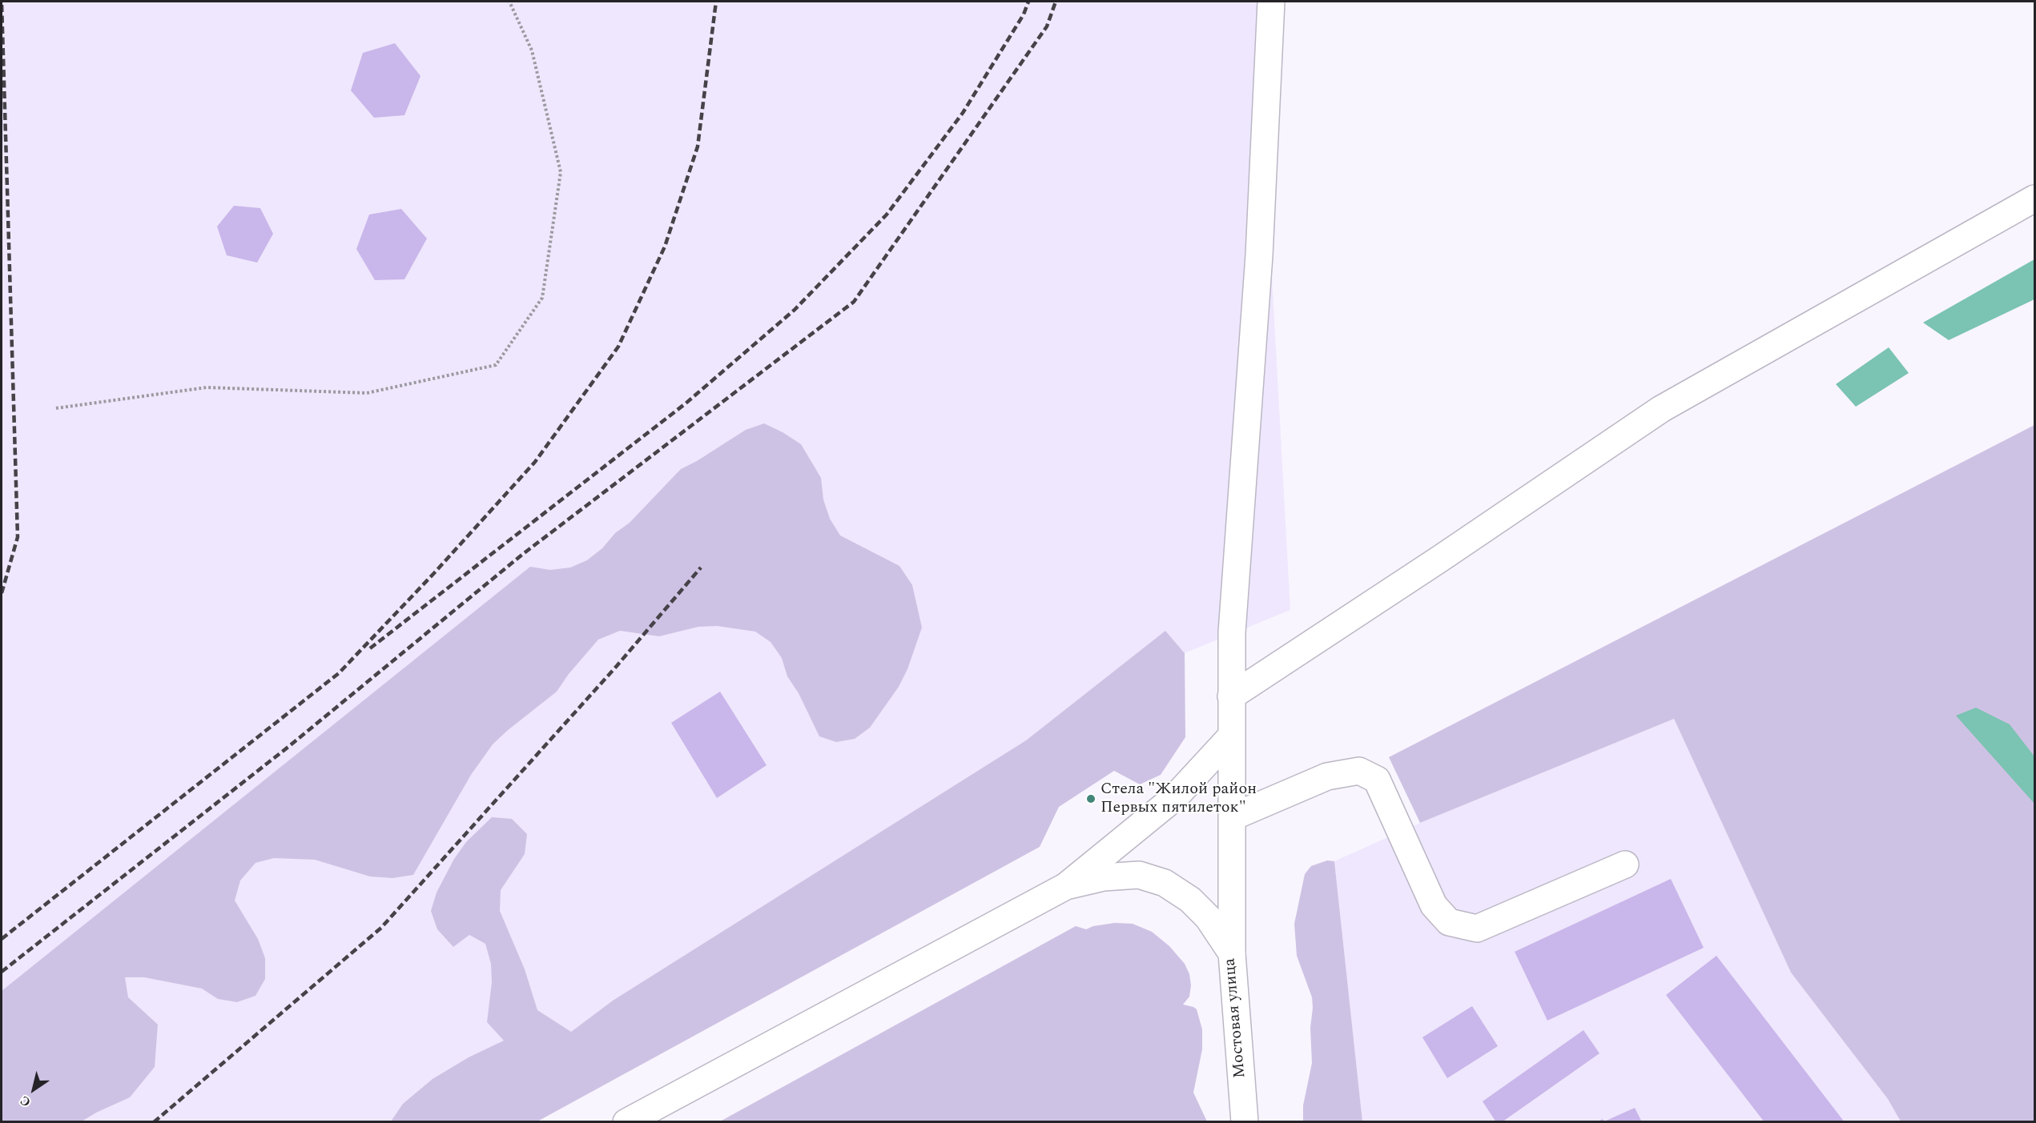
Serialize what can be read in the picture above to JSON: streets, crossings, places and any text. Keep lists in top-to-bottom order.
{
  "streets": {
    "street": ["Мостовая улица"]
  },
  "places": ["Стела \"Жилой район Первых пятилеток\""],
  "north": "bottom left"
}
